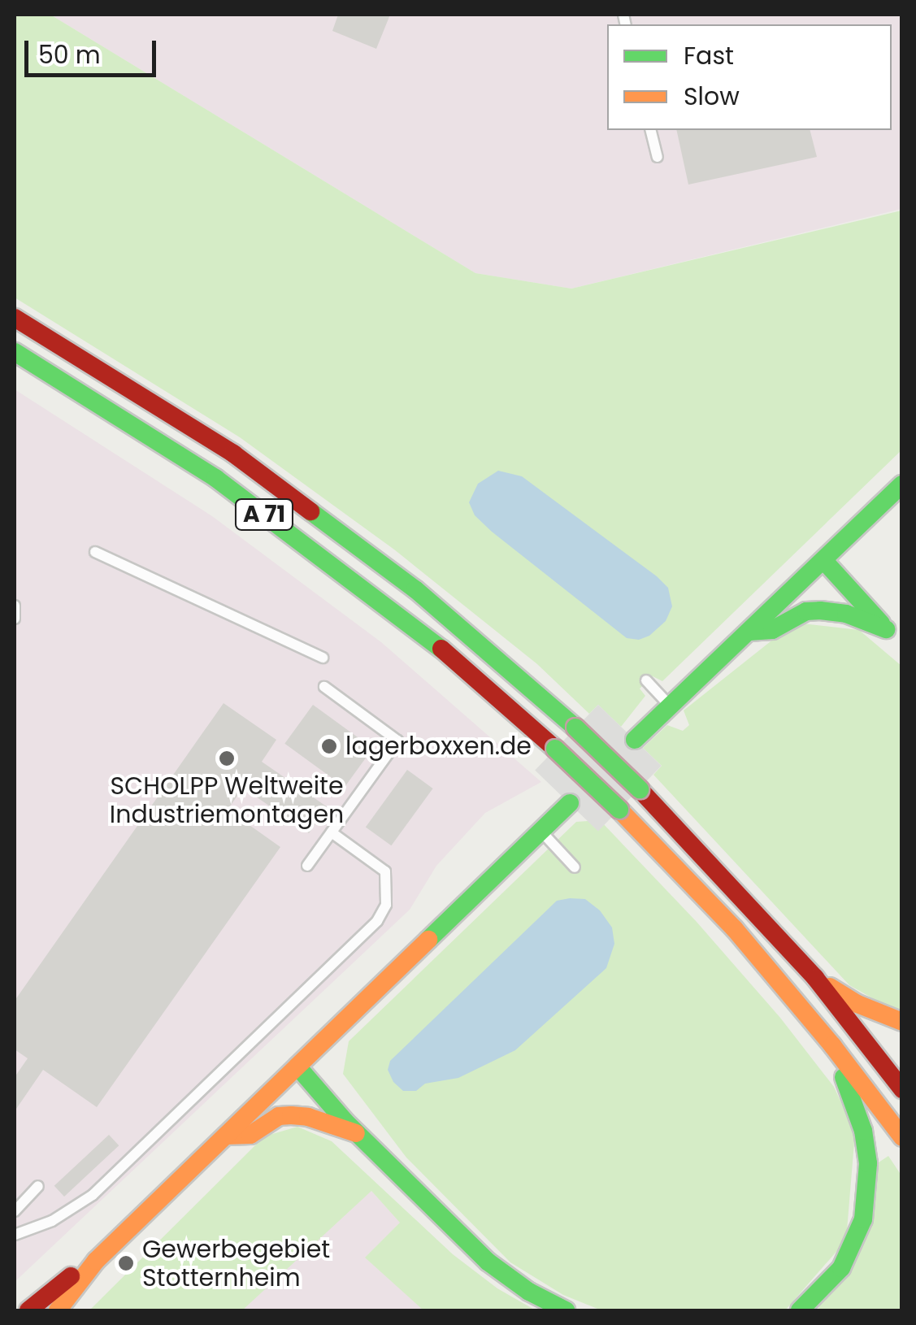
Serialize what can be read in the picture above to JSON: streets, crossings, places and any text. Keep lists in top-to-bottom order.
{
  "streets": {
    "main road": ["A 71"]
  },
  "places": ["lagerboxxen.de", "SCHOLPP Weltweite Industriemontagen", "Gewerbegebiet Stotternheim"],
  "legend": ["Fast", "Slow"],
  "scale_bar": "50 m"
}
